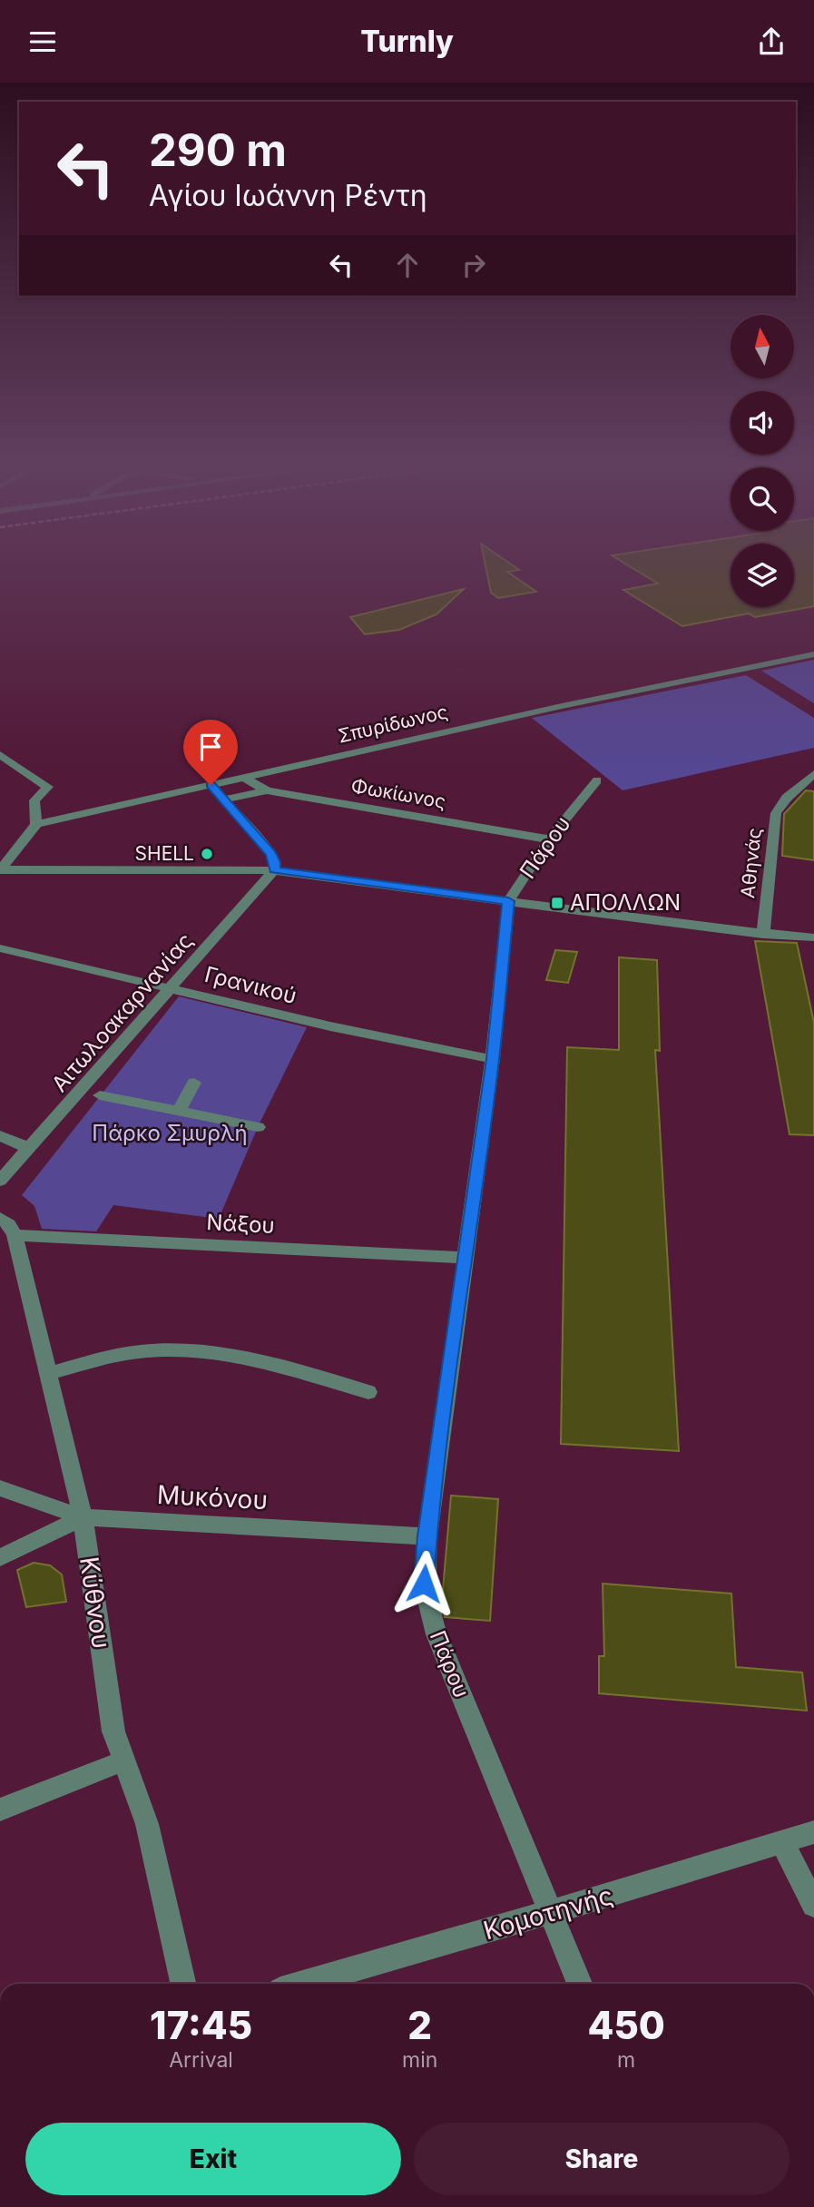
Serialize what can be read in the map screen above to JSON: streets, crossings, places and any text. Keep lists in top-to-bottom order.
{
  "streets": {
    "street": [
      "Σπυρίδωνος",
      "Φωκίωνος",
      "Πάρου",
      "Αθηνάς",
      "Γρανικού",
      "Αιτωλοακαρνανίας",
      "Νάξου",
      "Μυκόνου",
      "Κύθνου",
      "Κομοτηνής"
    ]
  },
  "crossings": [
    ["Σπυρίδωνος", "Φωκίωνος"],
    ["Φωκίωνος", "Πάρου"],
    ["Πάρου", "Γρανικού"],
    ["Πάρου", "Νάξου"],
    ["Πάρου", "Μυκόνου"],
    ["Πάρου", "Κομοτηνής"],
    ["Γρανικού", "Αιτωλοακαρνανίας"],
    ["Νάξου", "Κύθνου"],
    ["Μυκόνου", "Κύθνου"]
  ],
  "parks": ["Πάρκο Σµυρλή"],
  "places": {
    "other": ["SHELL"],
    "transit": ["ΑΠΟΛΛΩΝ"]
  },
  "north": "top",
  "page": {
    "header": "Turnly",
    "turn": ["290 m", "Αγίου Ιωάννη Ρέντη"],
    "eta": [
      "17:45",
      "Arrival",
      "2",
      "min",
      "450",
      "m"
    ],
    "buttons": ["Exit", "Share"]
  }
}
